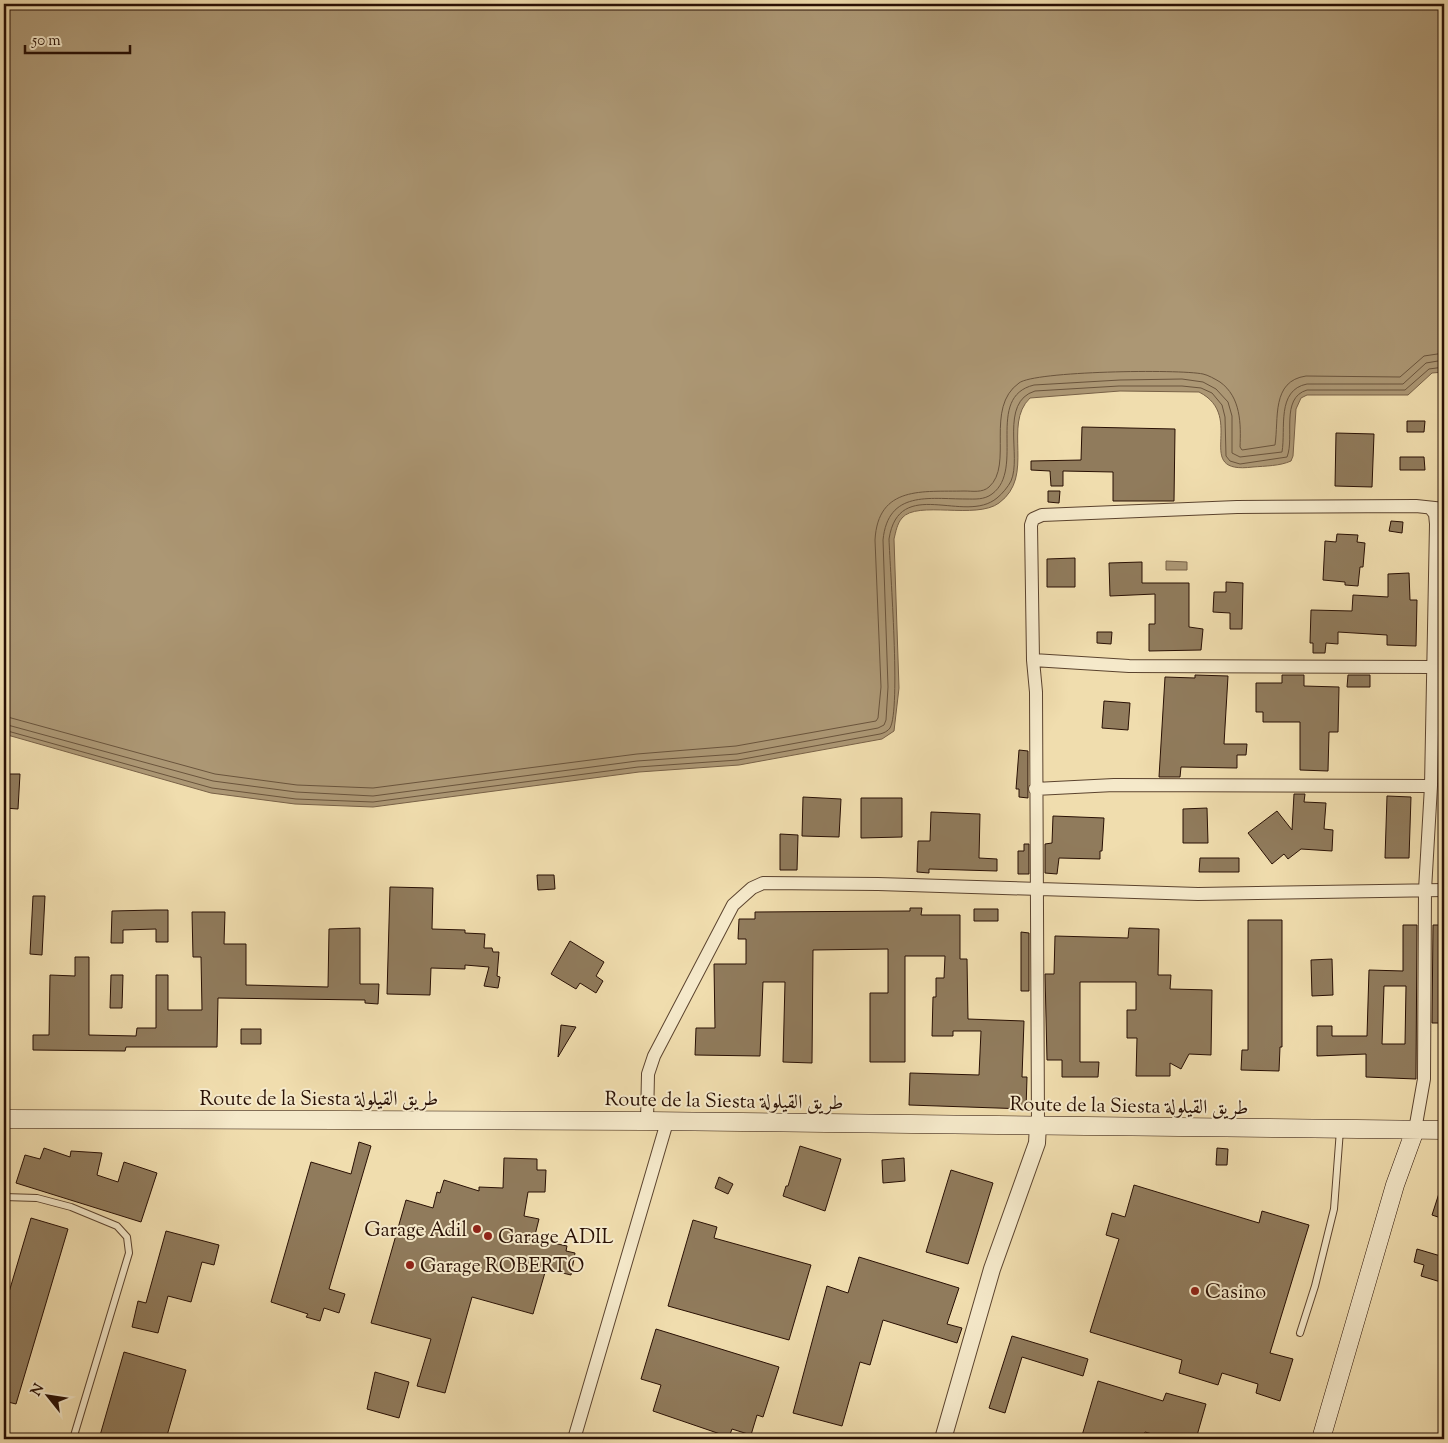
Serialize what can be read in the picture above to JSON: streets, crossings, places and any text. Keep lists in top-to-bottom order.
{
  "streets": {
    "main road": ["Route de la Siesta طريق القيلولة"]
  },
  "places": [
    "Garage Adil",
    "Garage ADIL",
    "Garage ROBERTO",
    "Casino"
  ],
  "scale_bar": "50 m",
  "north": "top left"
}
